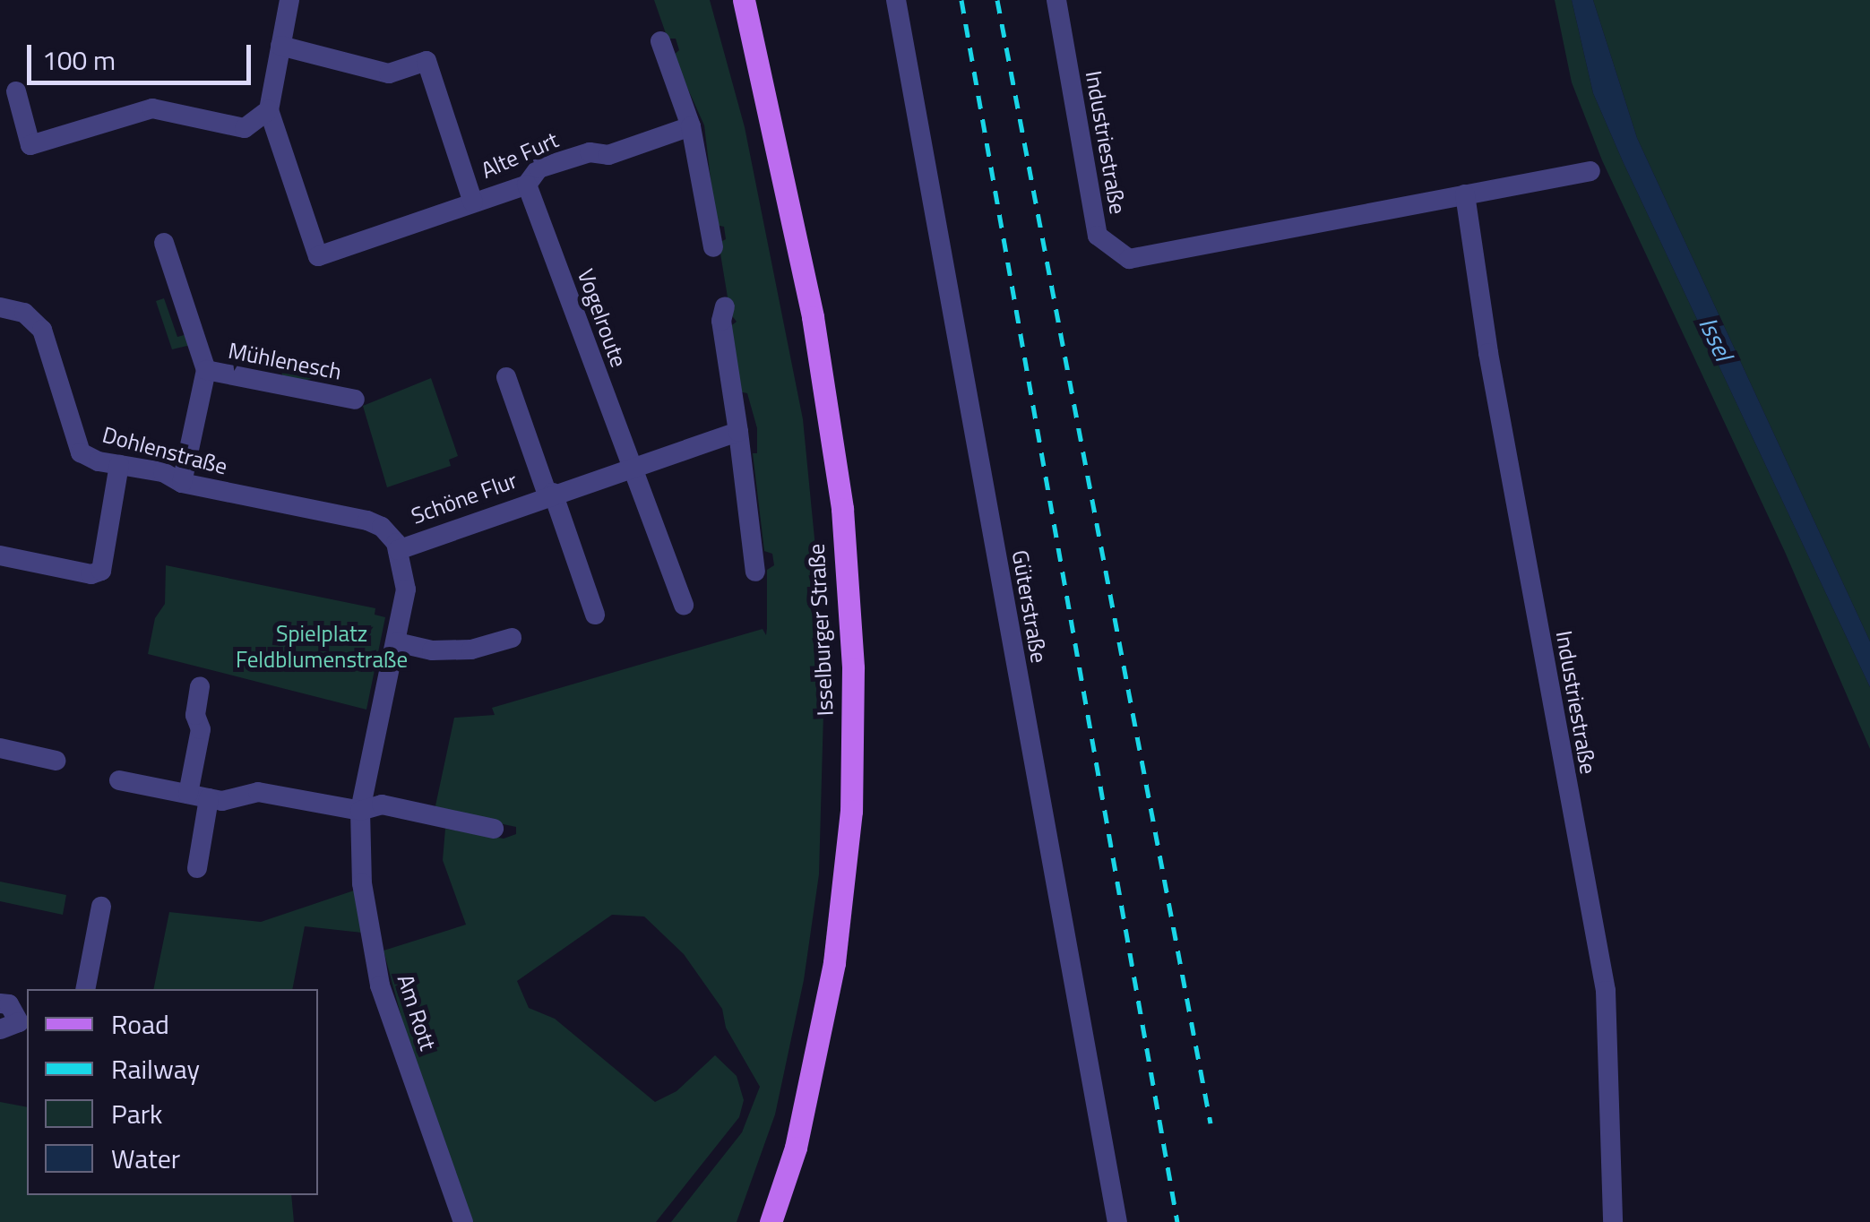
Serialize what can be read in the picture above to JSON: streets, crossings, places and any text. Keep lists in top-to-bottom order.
{
  "streets": {
    "main road": ["Isselburger Straße"],
    "street": [
      "Industriestraße",
      "Alte Furt",
      "Vogelroute",
      "Mühlenesch",
      "Dohlenstraße",
      "Schöne Flur",
      "Güterstraße",
      "Am Rott"
    ]
  },
  "crossings": [
    ["Alte Furt", "Vogelroute"],
    ["Vogelroute", "Schöne Flur"],
    ["Mühlenesch", "Dohlenstraße"],
    ["Dohlenstraße", "Schöne Flur"],
    ["Dohlenstraße", "Am Rott"],
    ["Schöne Flur", "Am Rott"]
  ],
  "water": ["Issel"],
  "parks": ["Spielplatz Feldblumenstraße"],
  "legend": [
    "Road",
    "Railway",
    "Park",
    "Water"
  ],
  "scale_bar": "100 m"
}
